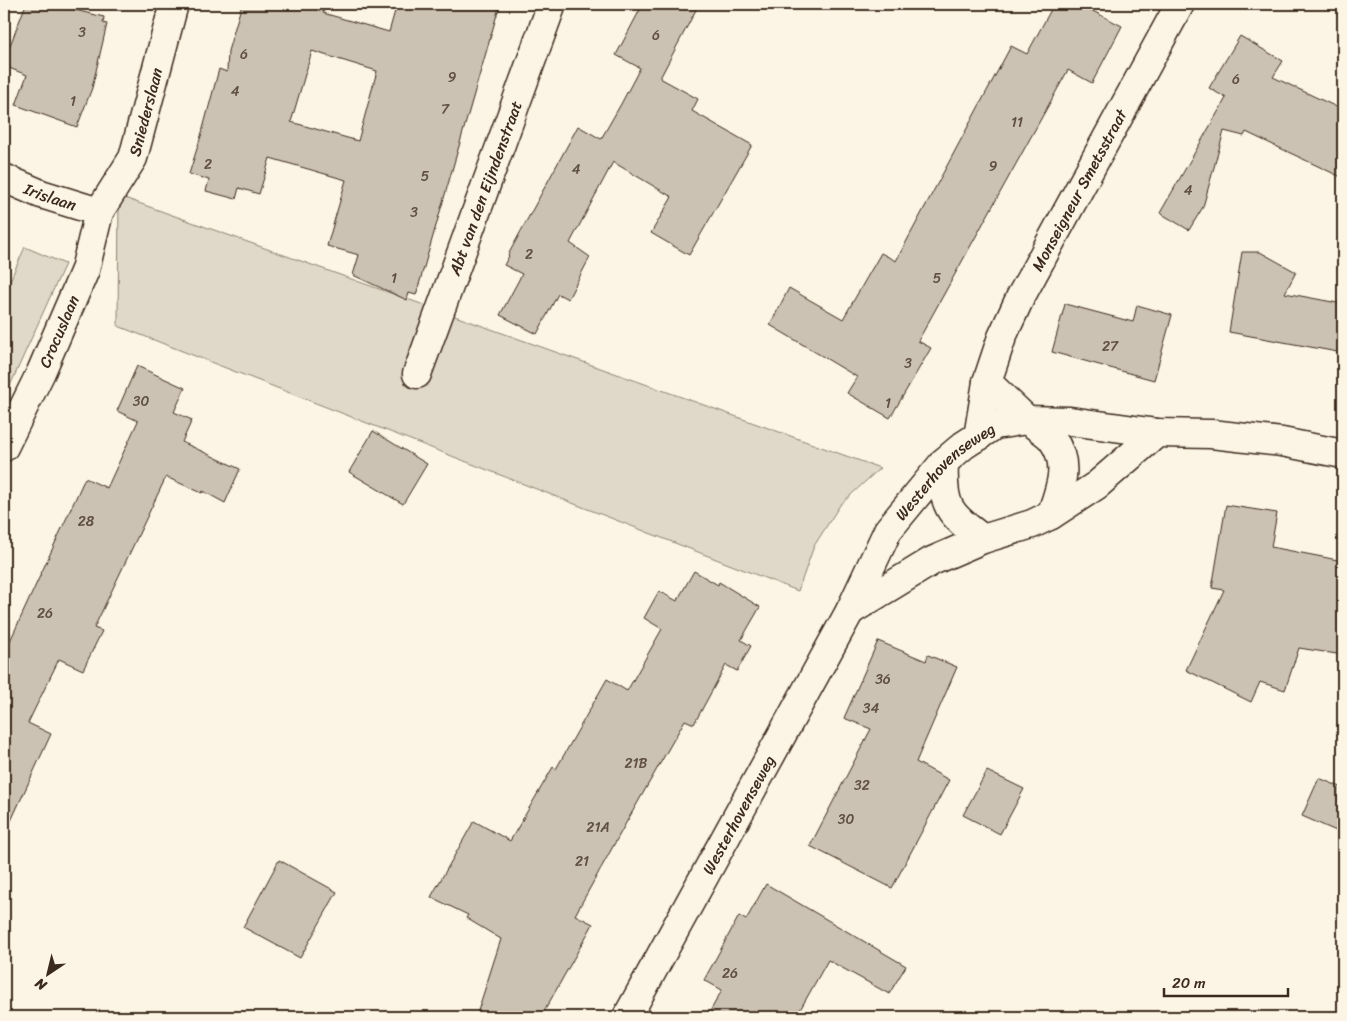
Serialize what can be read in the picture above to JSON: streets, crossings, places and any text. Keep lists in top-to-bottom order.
{
  "streets": {
    "street": [
      "Sniederslaan",
      "Abt van den Eijndenstraat",
      "Monseigneur Smetsstraat",
      "Irislaan",
      "Crocuslaan",
      "Westerhovenseweg"
    ]
  },
  "crossings": [
    ["Sniederslaan", "Irislaan"],
    ["Sniederslaan", "Crocuslaan"],
    ["Monseigneur Smetsstraat", "Westerhovenseweg"],
    ["Irislaan", "Crocuslaan"]
  ],
  "house_numbers": [
    "3",
    "6",
    "6",
    "9",
    "6",
    "4",
    "1",
    "7",
    "11",
    "2",
    "9",
    "4",
    "5",
    "4",
    "3",
    "2",
    "1",
    "5",
    "27",
    "3",
    "30",
    "1",
    "28",
    "26",
    "36",
    "34",
    "21B",
    "32",
    "30",
    "21A",
    "21",
    "26"
  ],
  "scale_bar": "20 m",
  "north": "bottom left"
}
